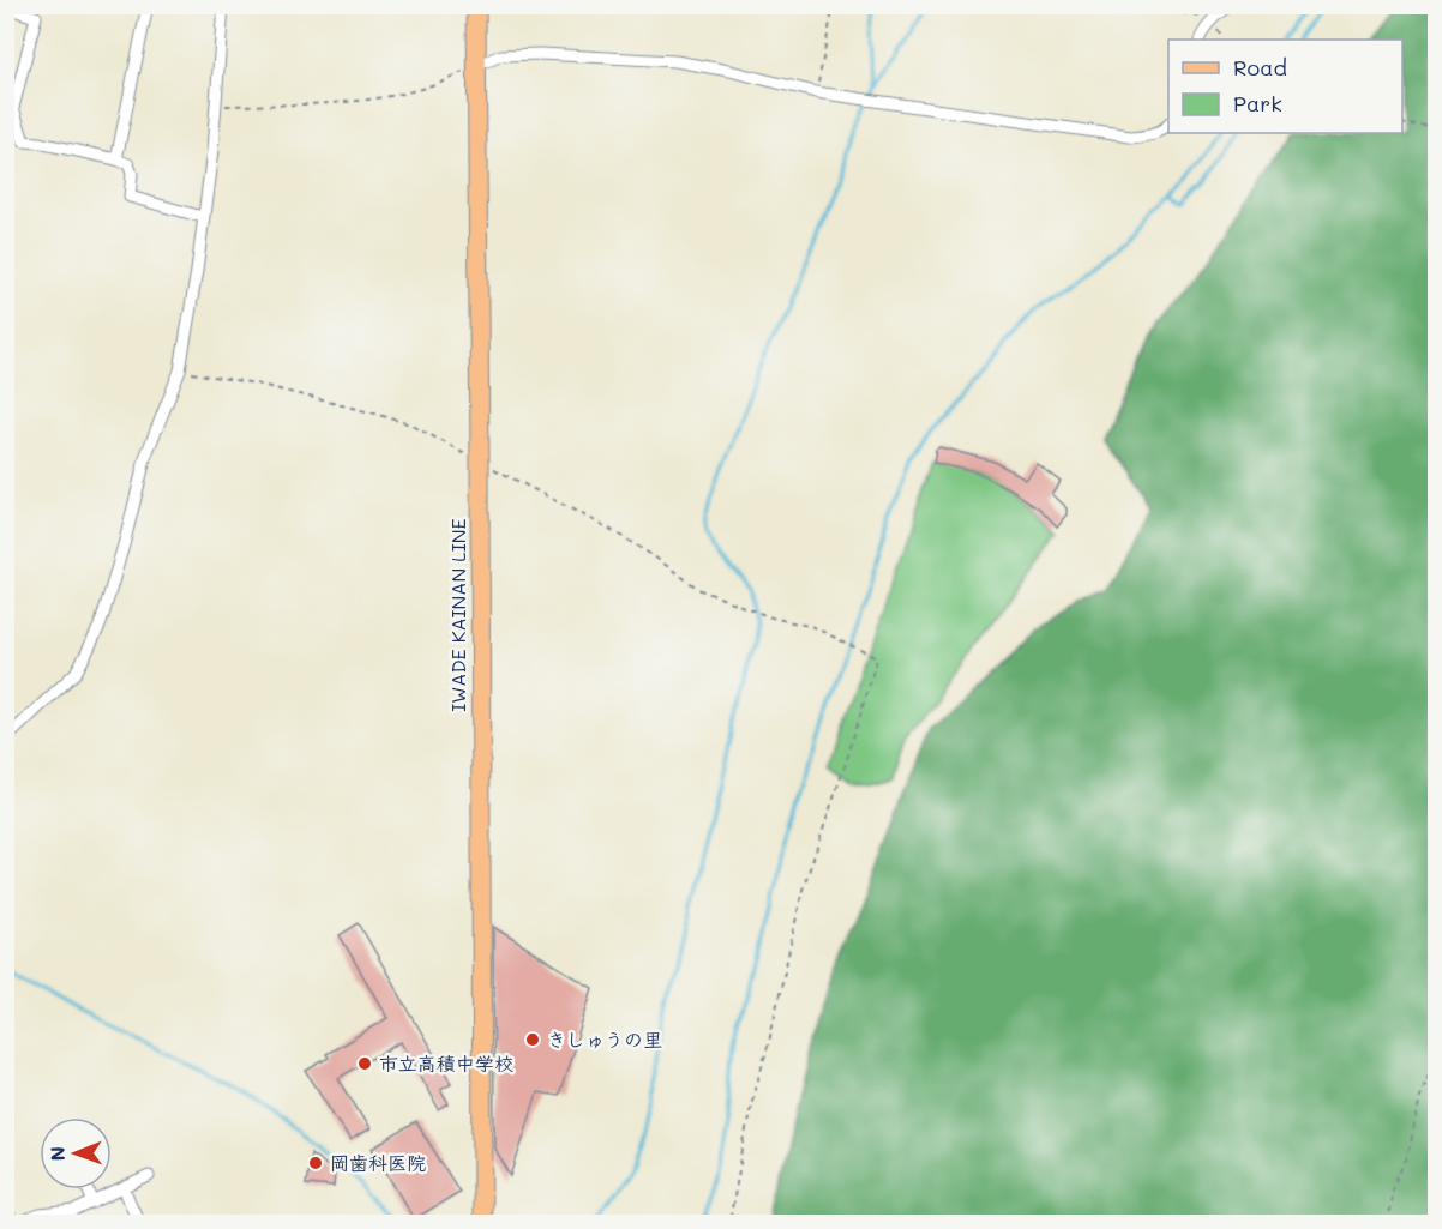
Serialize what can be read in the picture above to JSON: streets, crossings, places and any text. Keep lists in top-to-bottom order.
{
  "streets": {
    "main road": ["IWADE KAINAN LINE"]
  },
  "places": ["きしゅうの里", "市立高積中学校", "岡歯科医院"],
  "legend": ["Road", "Park"],
  "north": "left"
}
